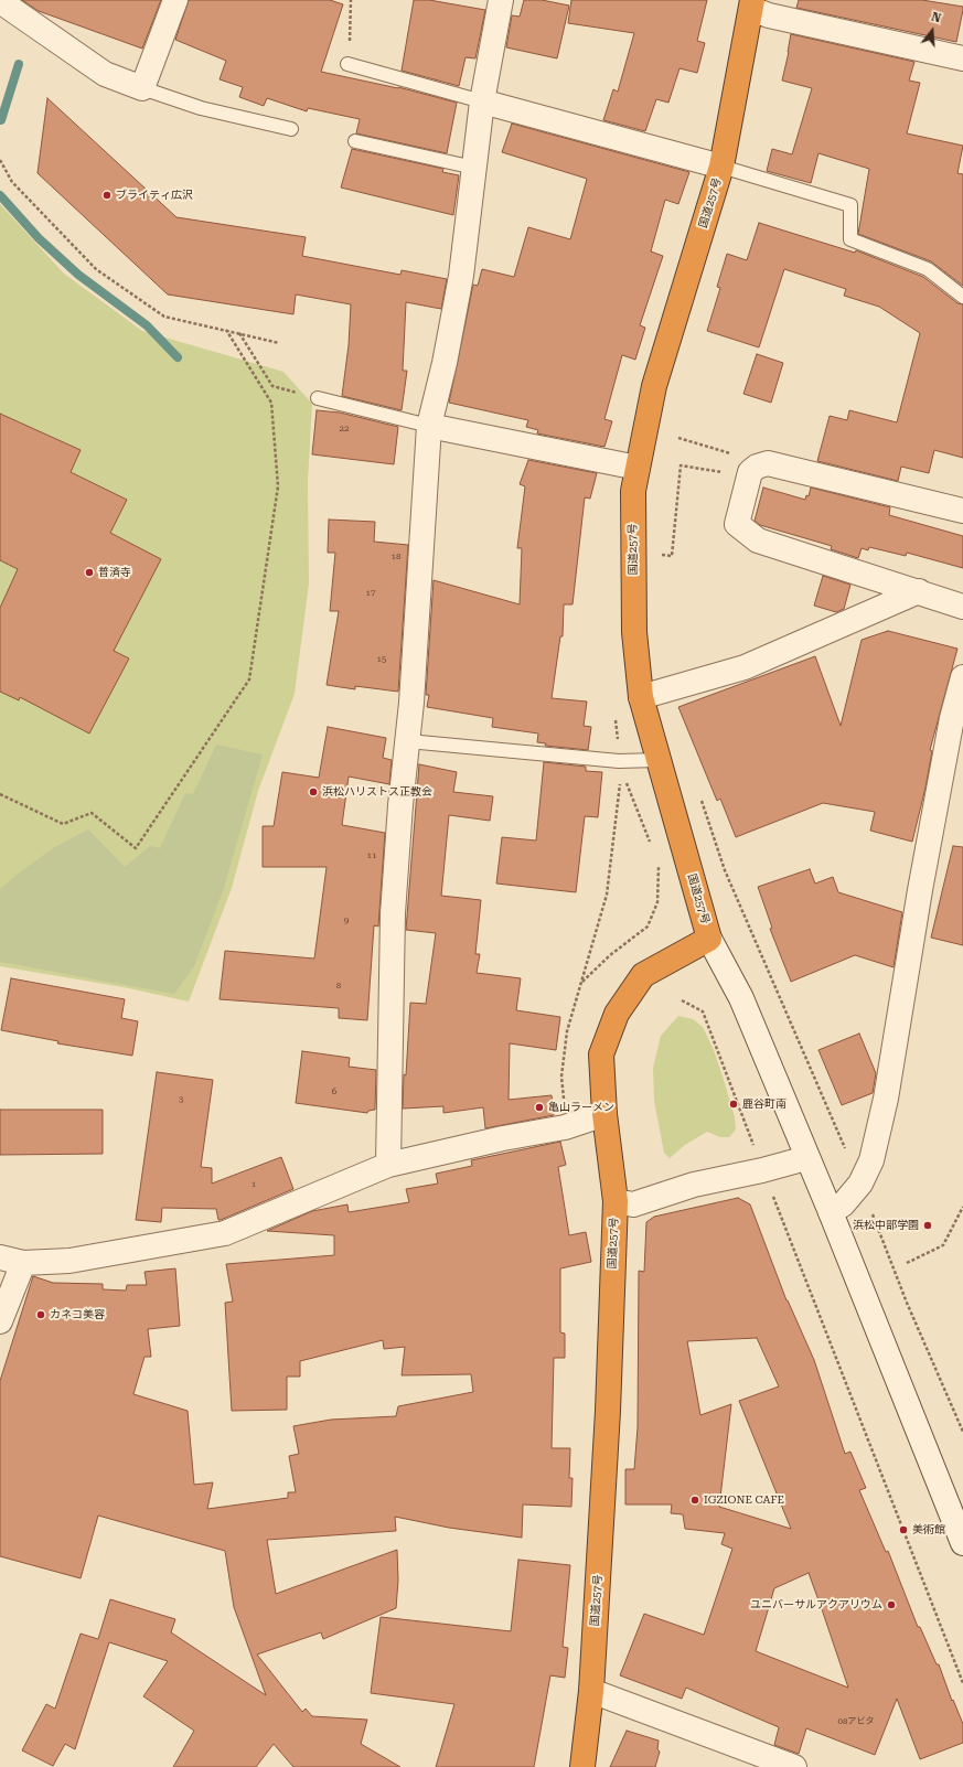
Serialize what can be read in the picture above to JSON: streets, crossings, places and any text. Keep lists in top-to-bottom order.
{
  "streets": {
    "highway": ["国道257号"]
  },
  "places": [
    "ブライティ広沢",
    "普済寺",
    "浜松ハリストス正教会",
    "鹿谷町南",
    "亀山ラーメン",
    "浜松中部学園",
    "カネコ美容",
    "IGZIONE CAFE",
    "美術館",
    "ユニバーサルアクアリウム"
  ],
  "house_numbers": [
    "22",
    "18",
    "17",
    "15",
    "11",
    "9",
    "8",
    "6",
    "3",
    "1",
    "08アビタ"
  ],
  "north": "top"
}
